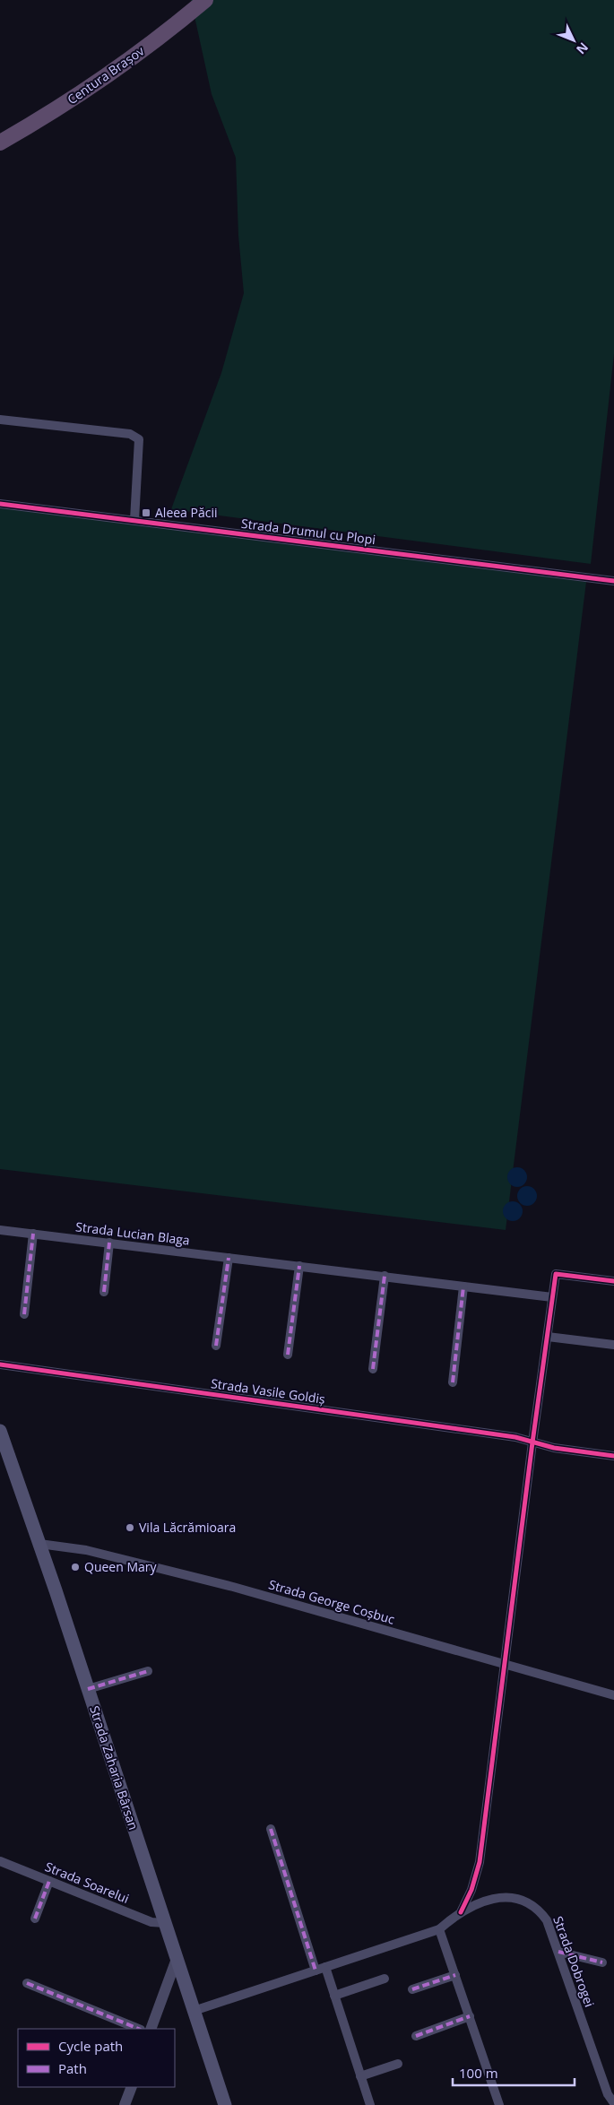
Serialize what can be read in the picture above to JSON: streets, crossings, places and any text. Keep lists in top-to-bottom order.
{
  "streets": {
    "highway": ["Centura Brașov"],
    "main road": ["Strada Zaharia Bârsan"],
    "street": [
      "Strada Drumul cu Plopi",
      "Strada Lucian Blaga",
      "Strada Vasile Goldiș",
      "Strada George Coșbuc",
      "Strada Soarelui",
      "Strada Dobrogei"
    ]
  },
  "crossings": [
    ["Strada George Coșbuc", "Strada Zaharia Bârsan"],
    ["Strada Zaharia Bârsan", "Strada Soarelui"],
    ["Strada Zaharia Bârsan", "Strada Dobrogei"]
  ],
  "places": {
    "transit": ["Aleea Păcii"],
    "other": ["Vila Lăcrămioara", "Queen Mary"]
  },
  "legend": ["Cycle path", "Path"],
  "scale_bar": "100 m",
  "north": "bottom right"
}
